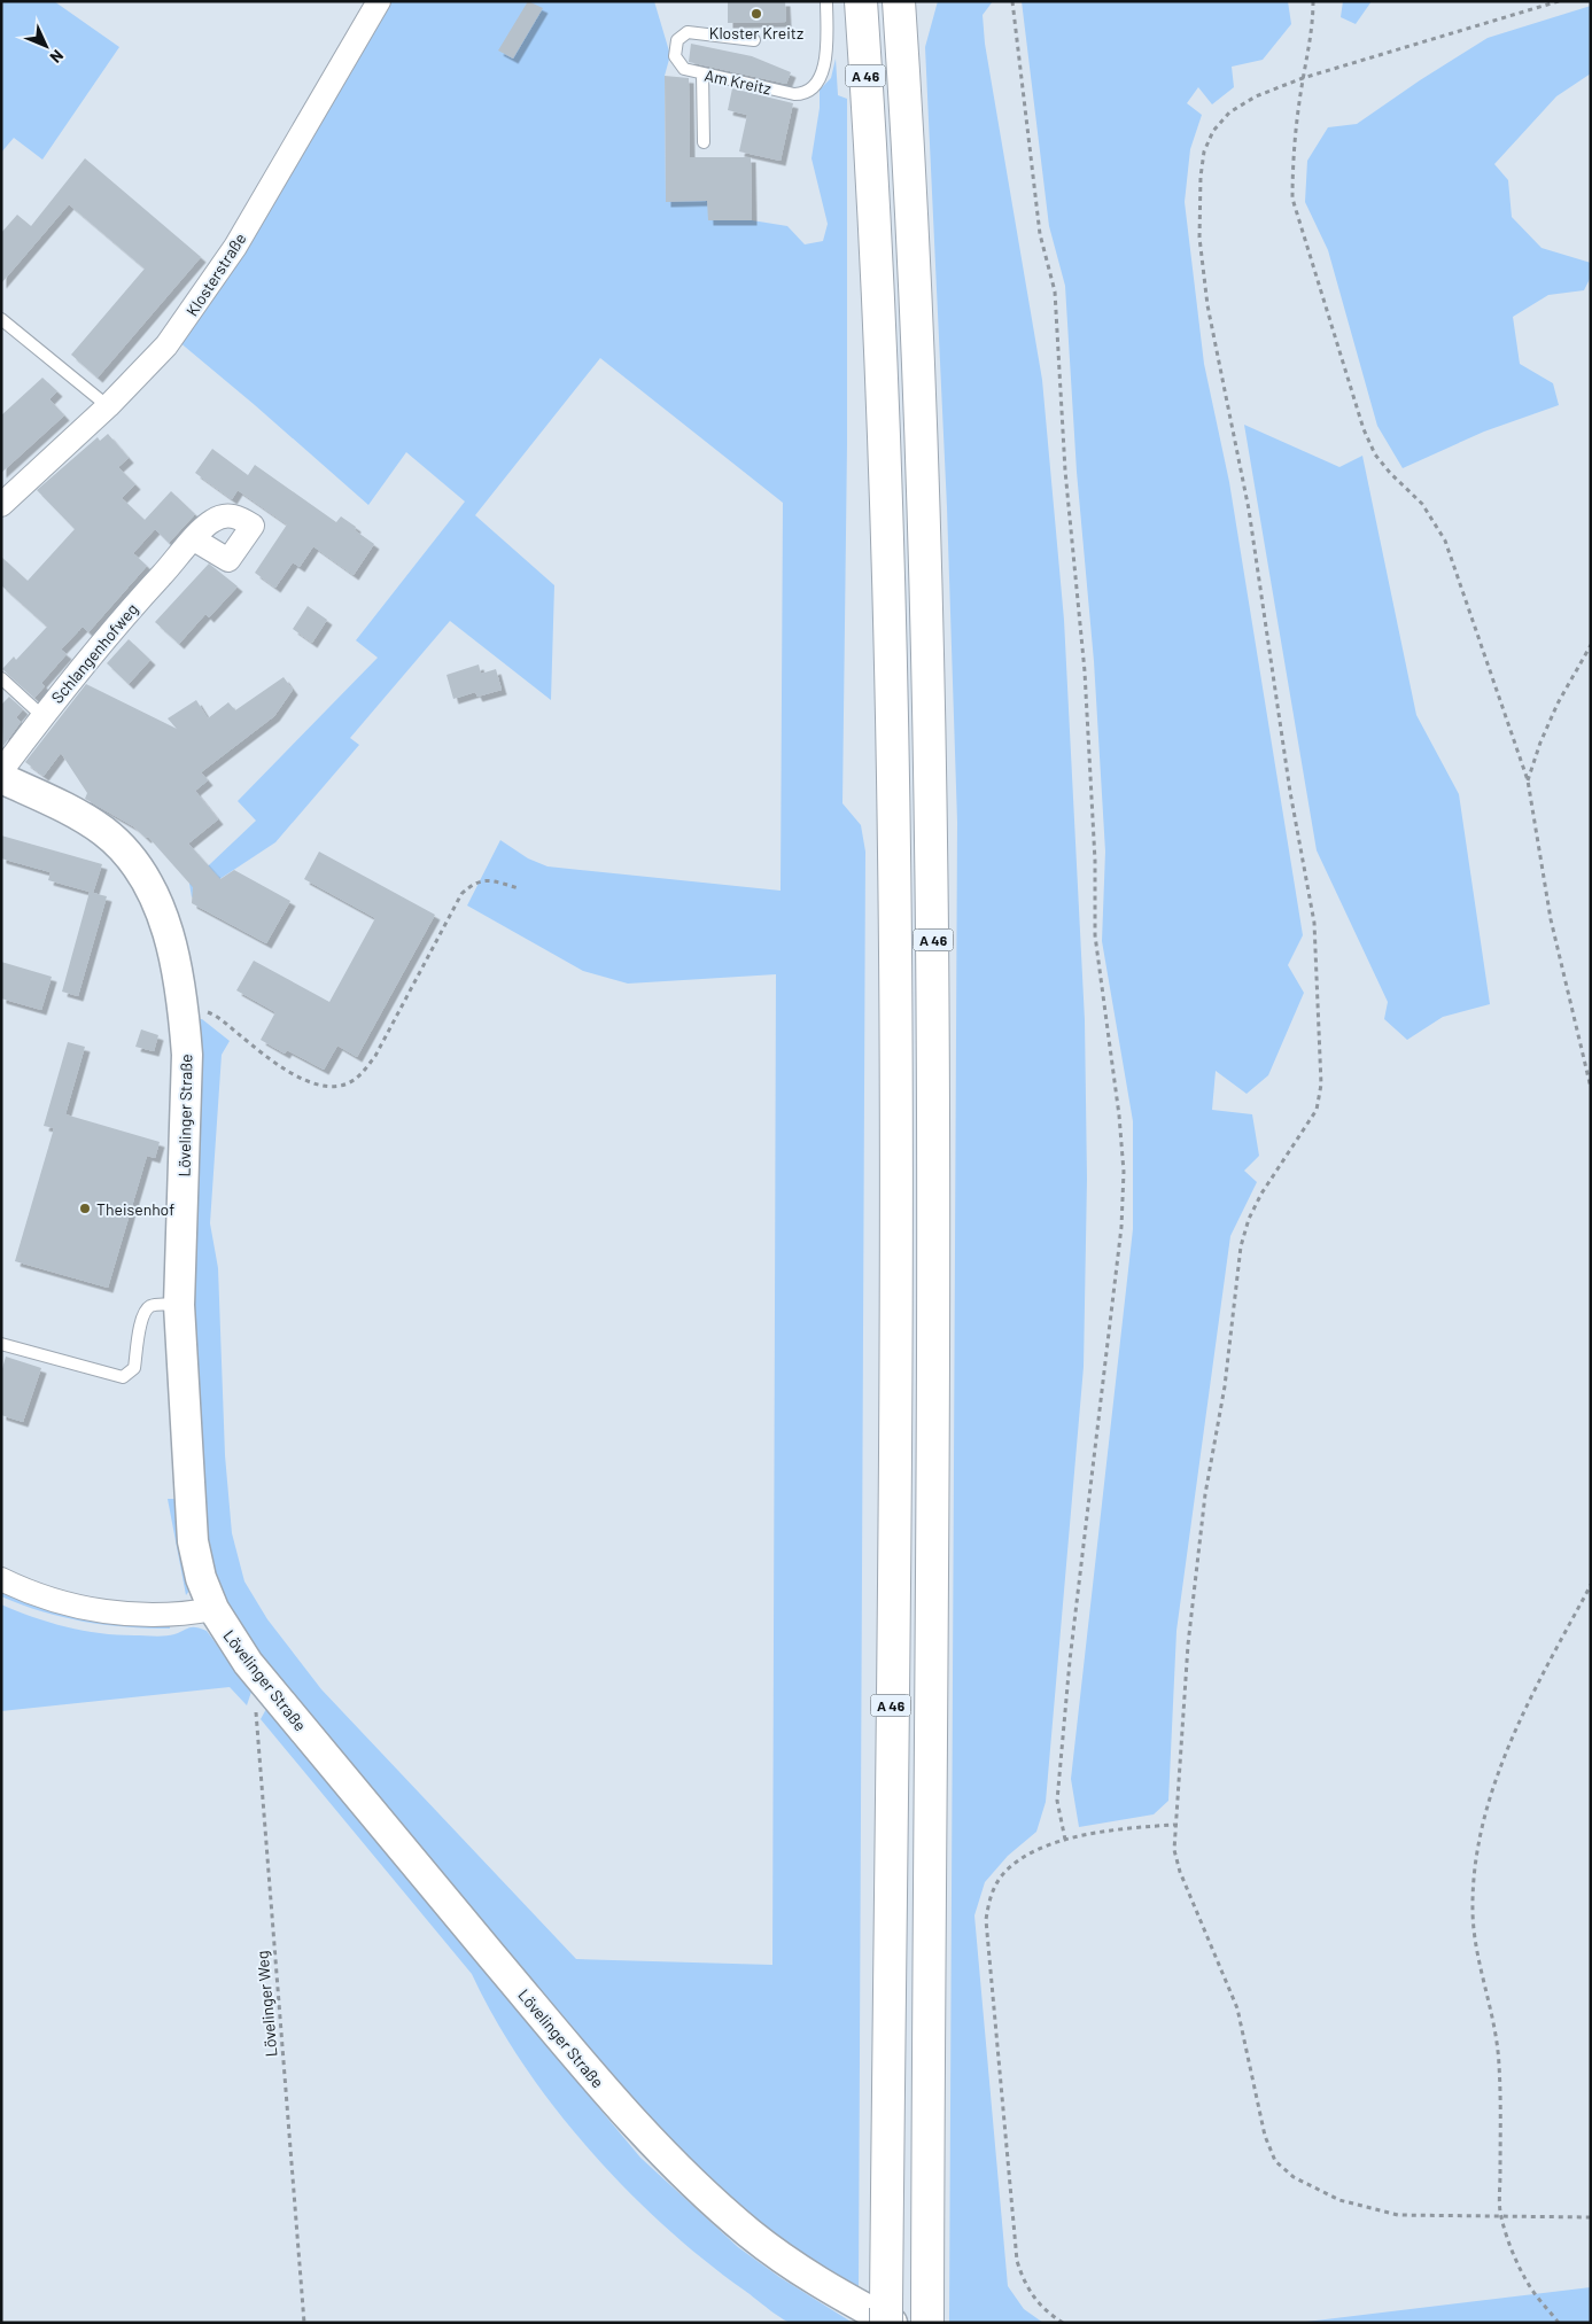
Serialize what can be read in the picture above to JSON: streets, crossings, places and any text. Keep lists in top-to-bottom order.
{
  "streets": {
    "highway": ["A 46"],
    "street": ["Klosterstraße", "Schlangenhofweg", "Lövelinger Straße"],
    "lane": ["Am Kreitz"],
    "path": ["Lövelinger Weg"]
  },
  "crossings": [
    ["A 46", "Lövelinger Straße"],
    ["Lövelinger Straße", "Lövelinger Weg"]
  ],
  "places": ["Kloster Kreitz", "Theisenhof"],
  "north": "bottom right"
}
